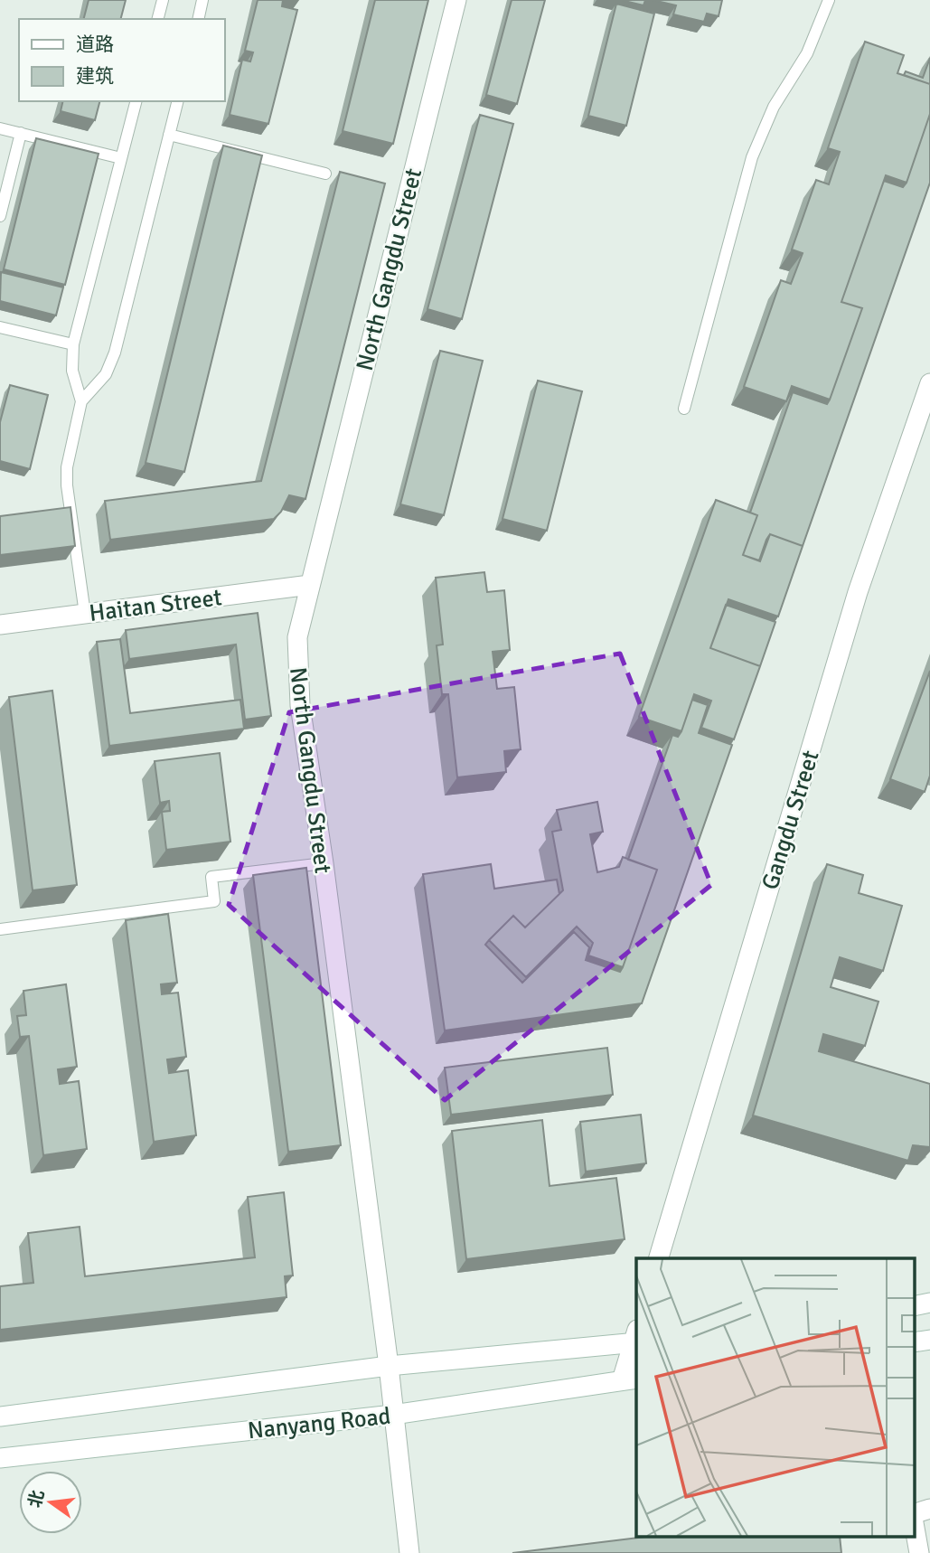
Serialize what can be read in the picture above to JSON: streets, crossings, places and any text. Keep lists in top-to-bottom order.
{
  "streets": {
    "street": [
      "North Gangdu Street",
      "Haitan Street",
      "Gangdu Street",
      "Nanyang Road"
    ]
  },
  "crossings": [
    ["North Gangdu Street", "Haitan Street"],
    ["North Gangdu Street", "Nanyang Road"]
  ],
  "legend": ["道路", "建筑"],
  "north": "left"
}
